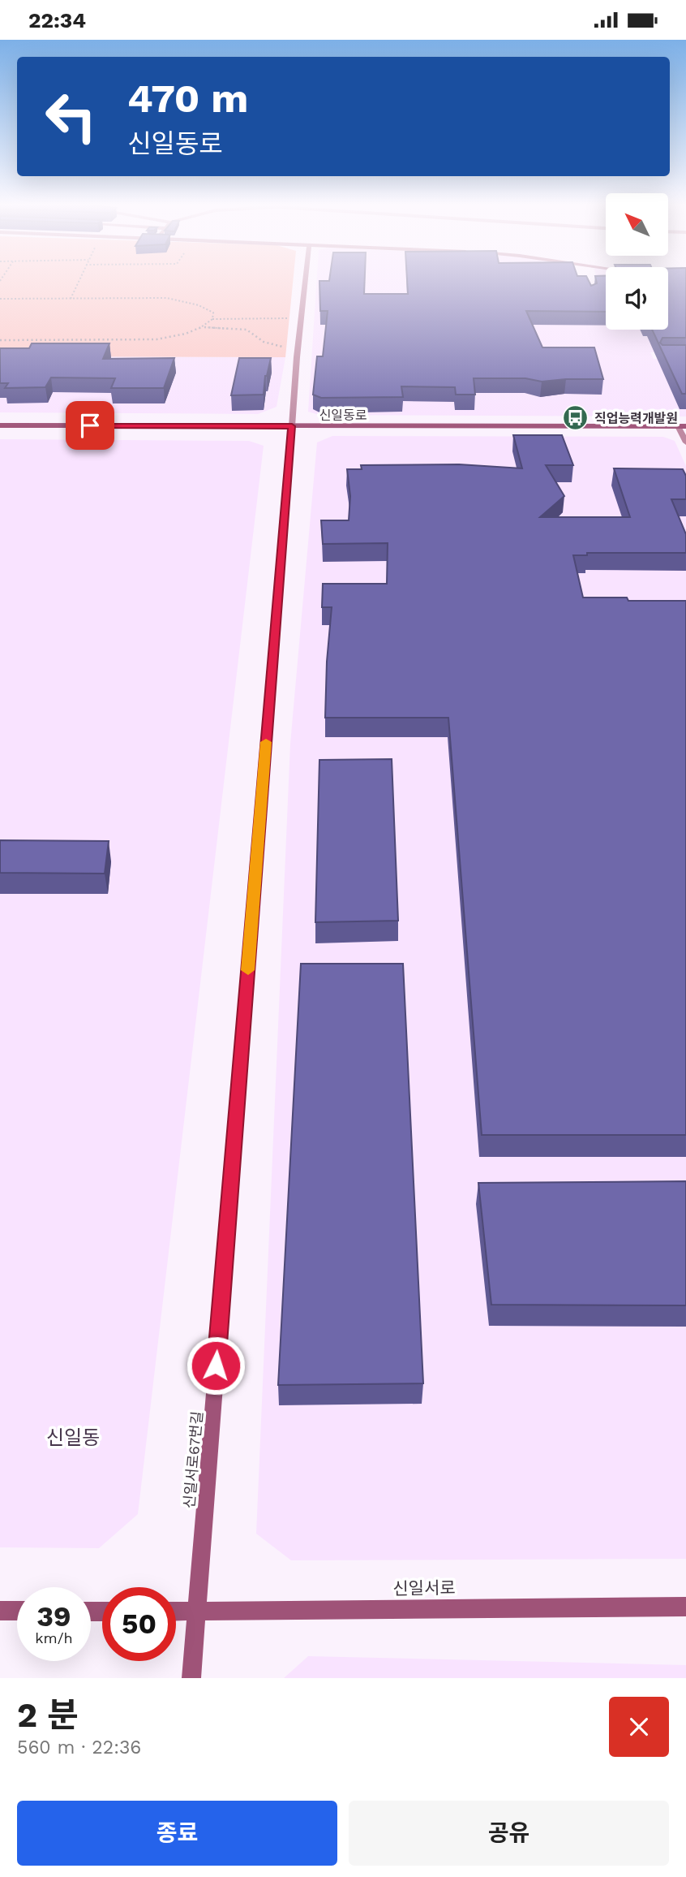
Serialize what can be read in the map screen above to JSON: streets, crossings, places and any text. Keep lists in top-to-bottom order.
{
  "streets": {
    "main road": ["신일동로", "신일서로67번길", "신일서로"]
  },
  "crossings": [
    ["신일동로", "신일서로67번길"],
    ["신일서로67번길", "신일서로"]
  ],
  "districts": ["신일동"],
  "places": {
    "bus stop": ["직업능력개발원"]
  },
  "north": "top left",
  "page": {
    "status": "22:34",
    "turn": ["470 m", "신일동로"],
    "speed": "39 km/h",
    "limit": "50",
    "heading": ["2 분", "560 m · 22:36"],
    "buttons": ["종료", "공유"]
  }
}
